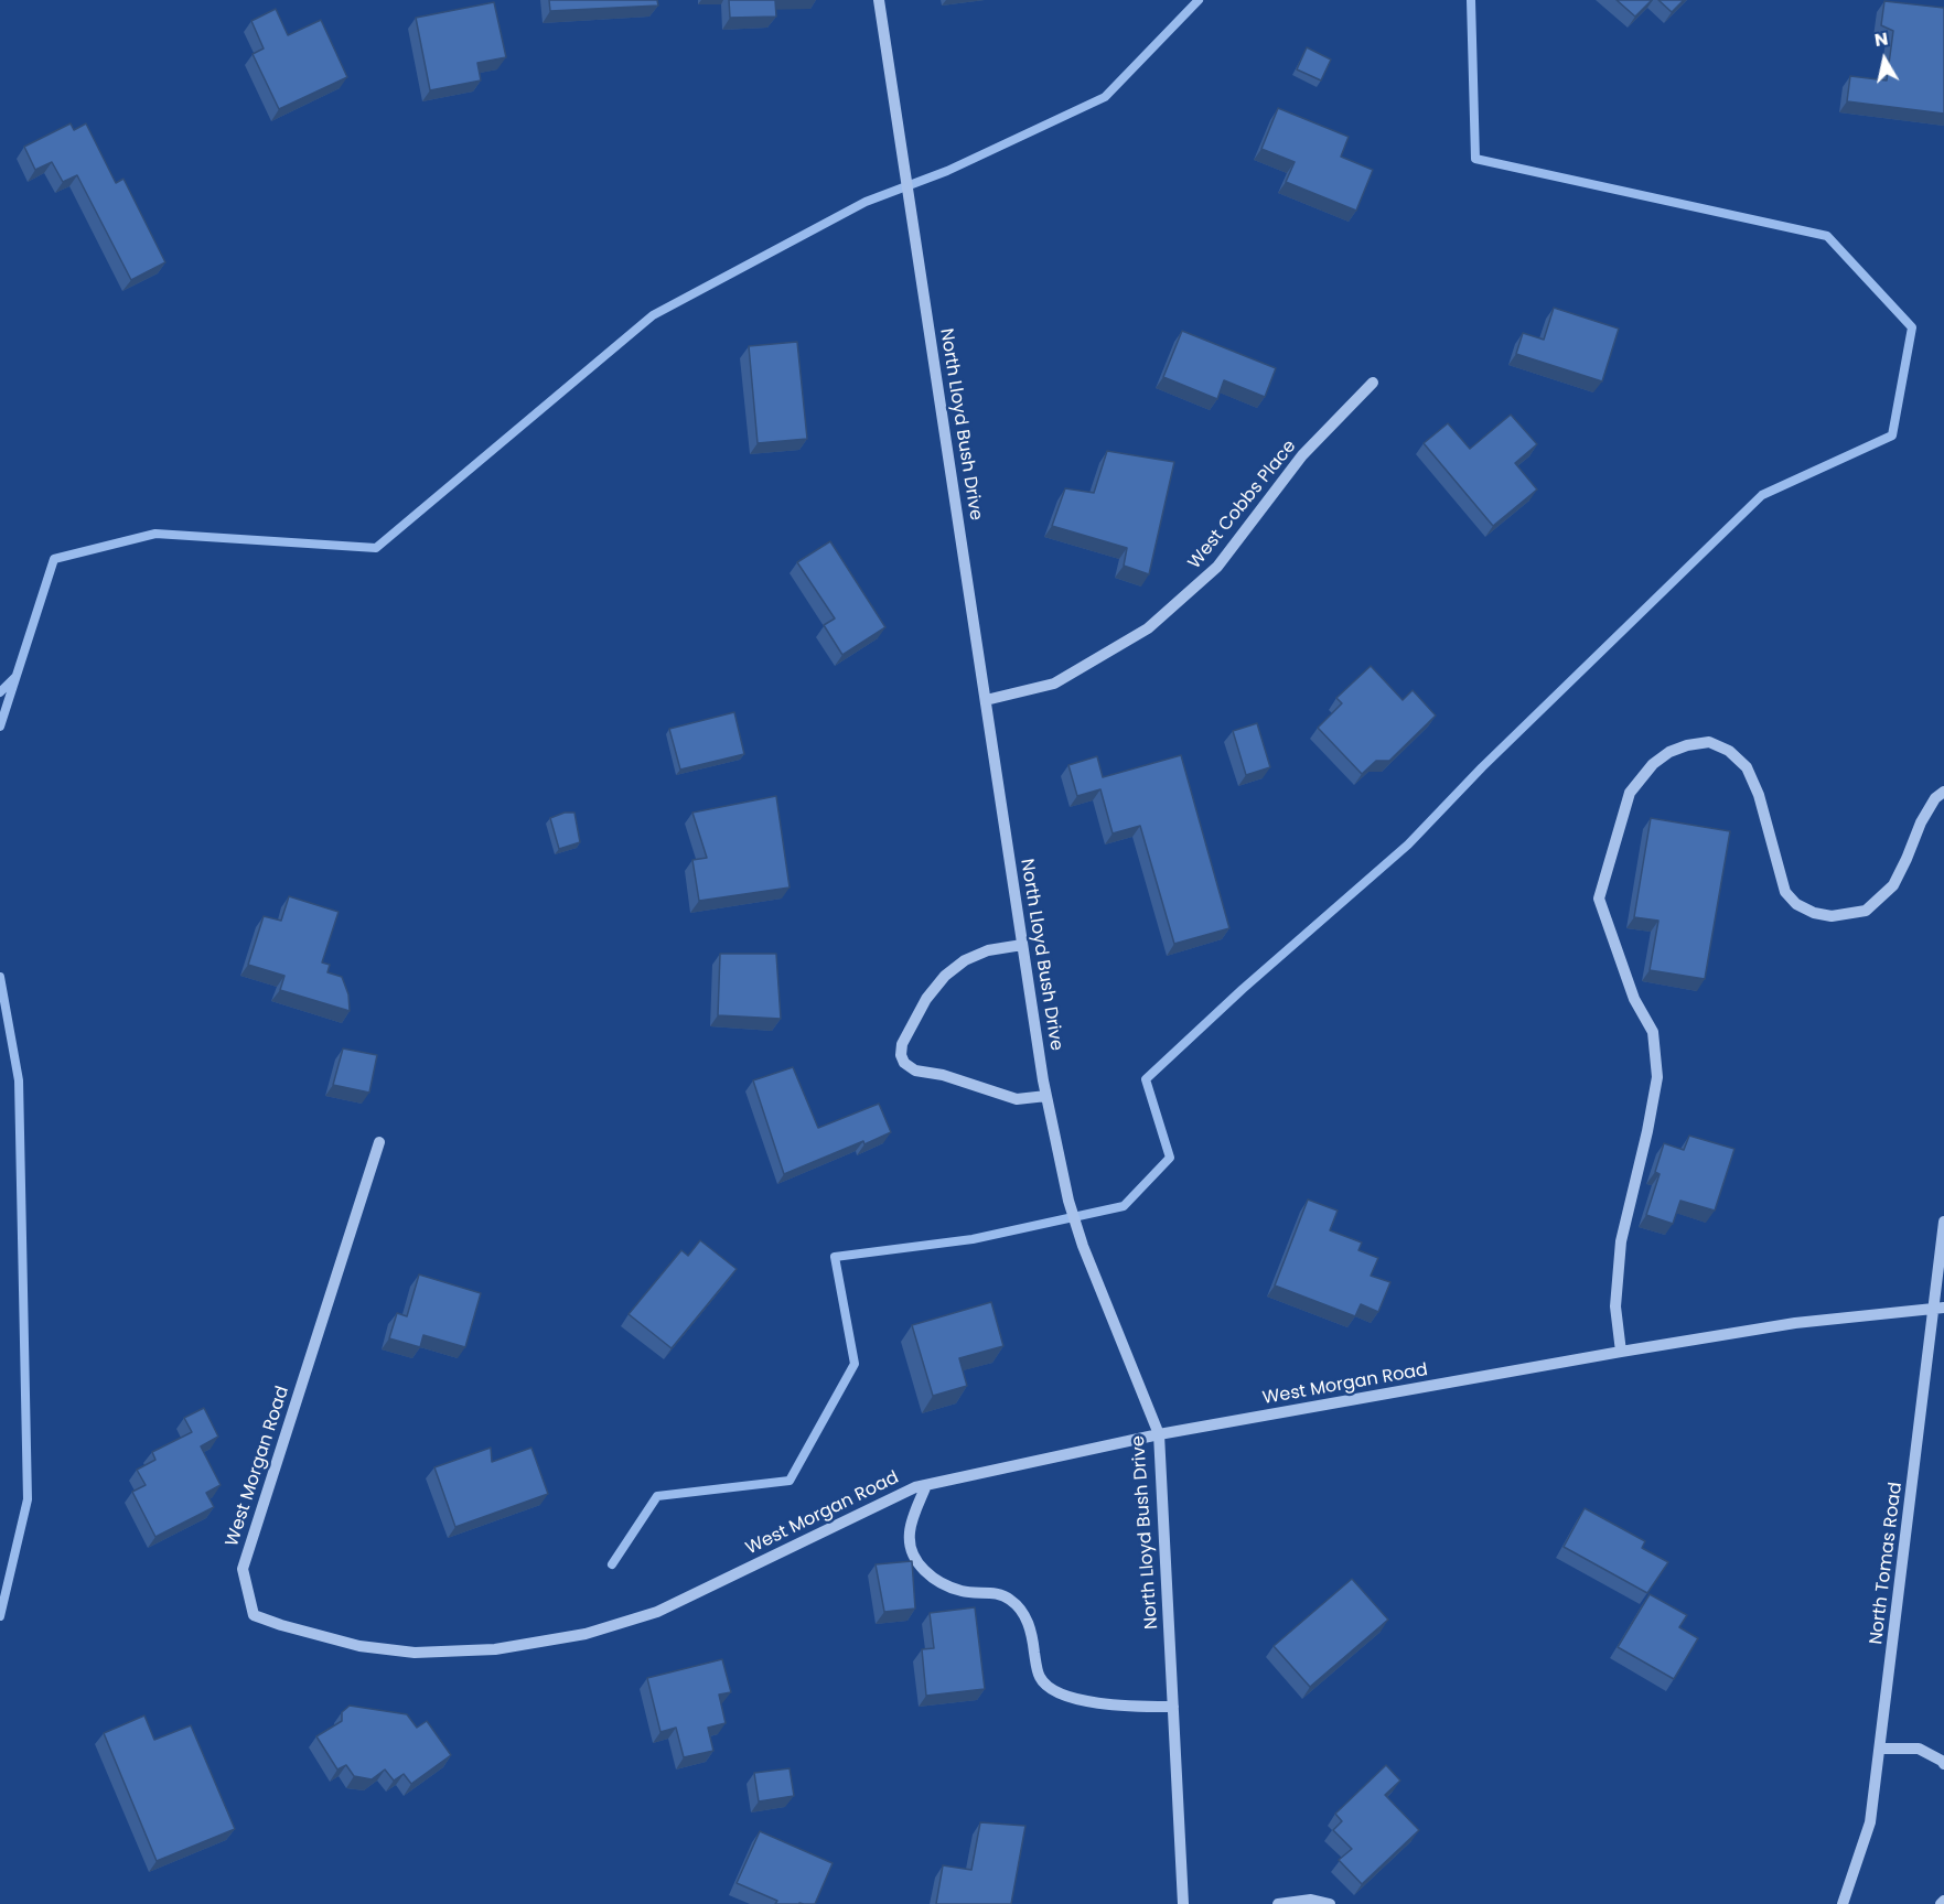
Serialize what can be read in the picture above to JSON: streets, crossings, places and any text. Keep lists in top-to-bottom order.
{
  "streets": {
    "street": [
      "North Lloyd Bush Drive",
      "West Cobbs Place",
      "West Morgan Road",
      "North Tomas Road"
    ]
  },
  "crossings": [
    ["North Lloyd Bush Drive", "West Cobbs Place"],
    ["North Lloyd Bush Drive", "West Morgan Road"],
    ["West Morgan Road", "North Tomas Road"]
  ],
  "north": "top"
}
